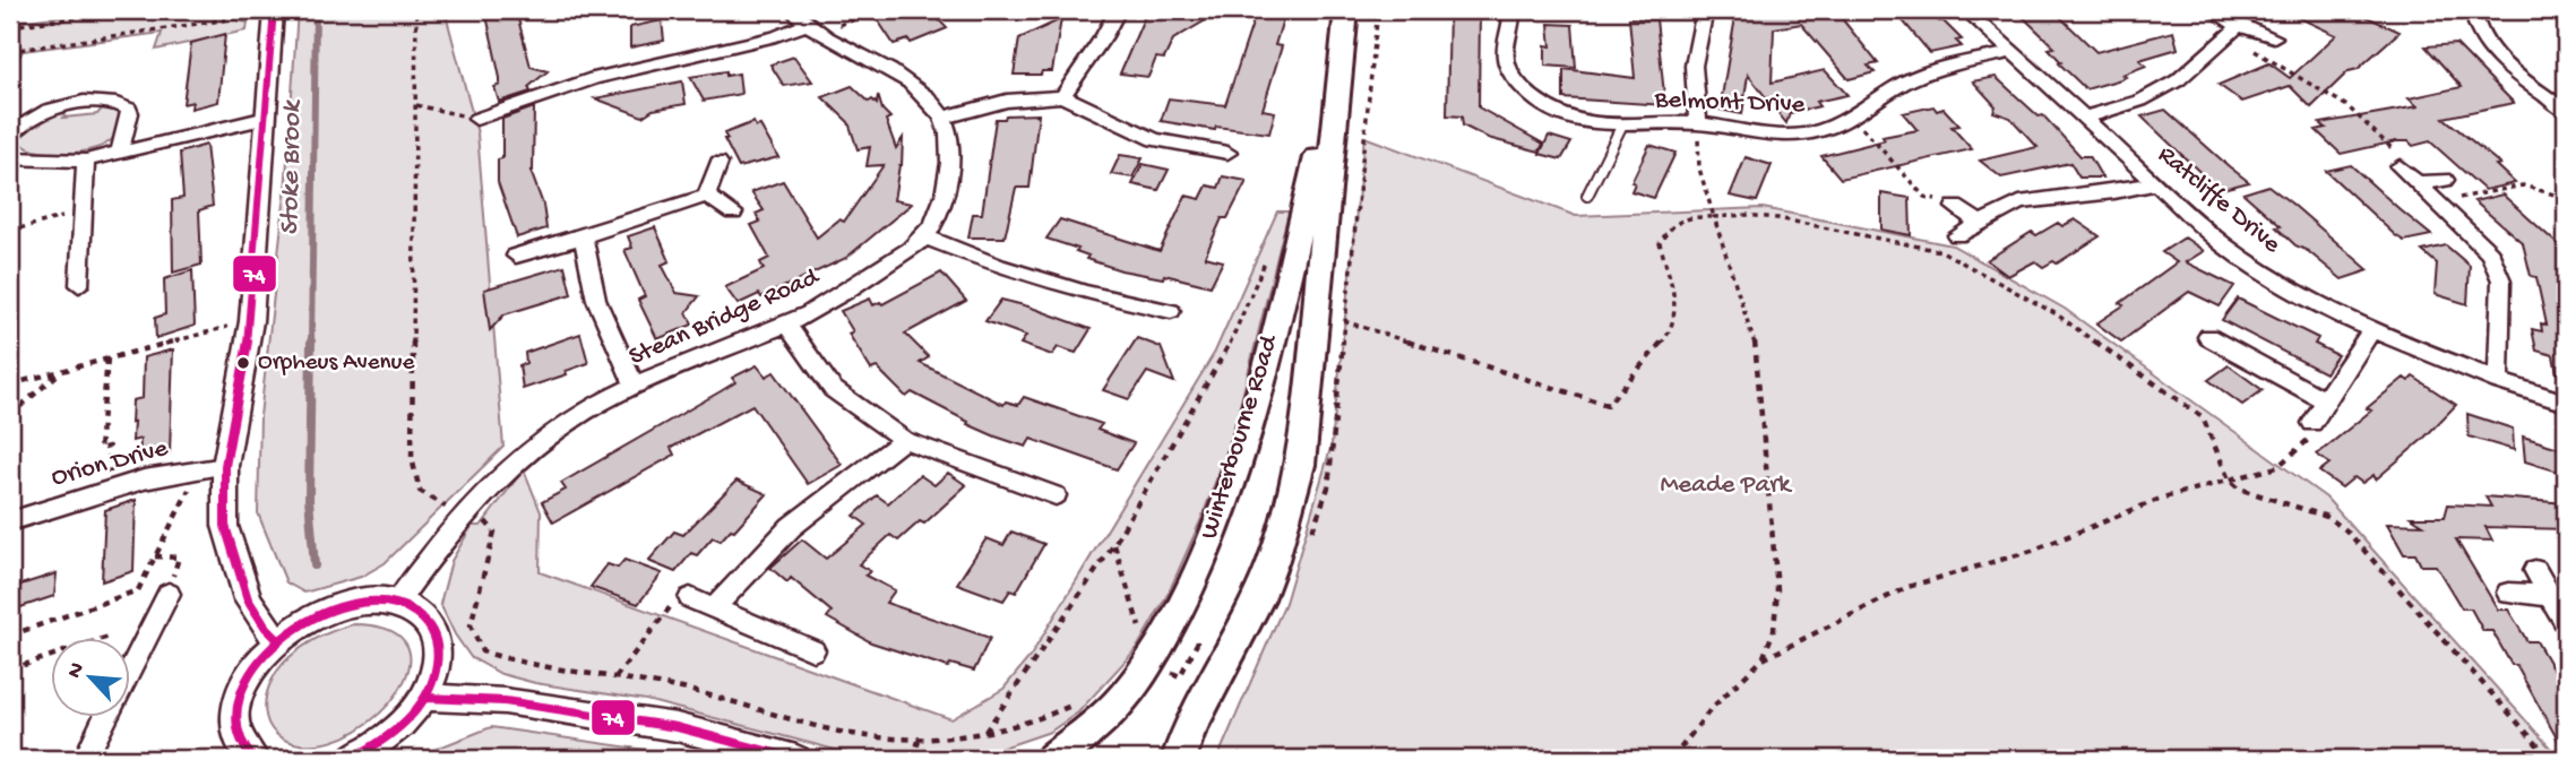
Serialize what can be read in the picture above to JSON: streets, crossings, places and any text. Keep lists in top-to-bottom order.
{
  "streets": {
    "main road": ["Winterbourne Road"],
    "street": [
      "Belmont Drive",
      "Ratcliffe Drive",
      "Stean Bridge Road",
      "Orion Drive"
    ]
  },
  "crossings": [
    ["Belmont Drive", "Ratcliffe Drive"]
  ],
  "water": ["Stoke Brook"],
  "parks": ["Meade Park"],
  "places": ["Orpheus Avenue"],
  "lines": ["transit line 74"],
  "north": "top left"
}
